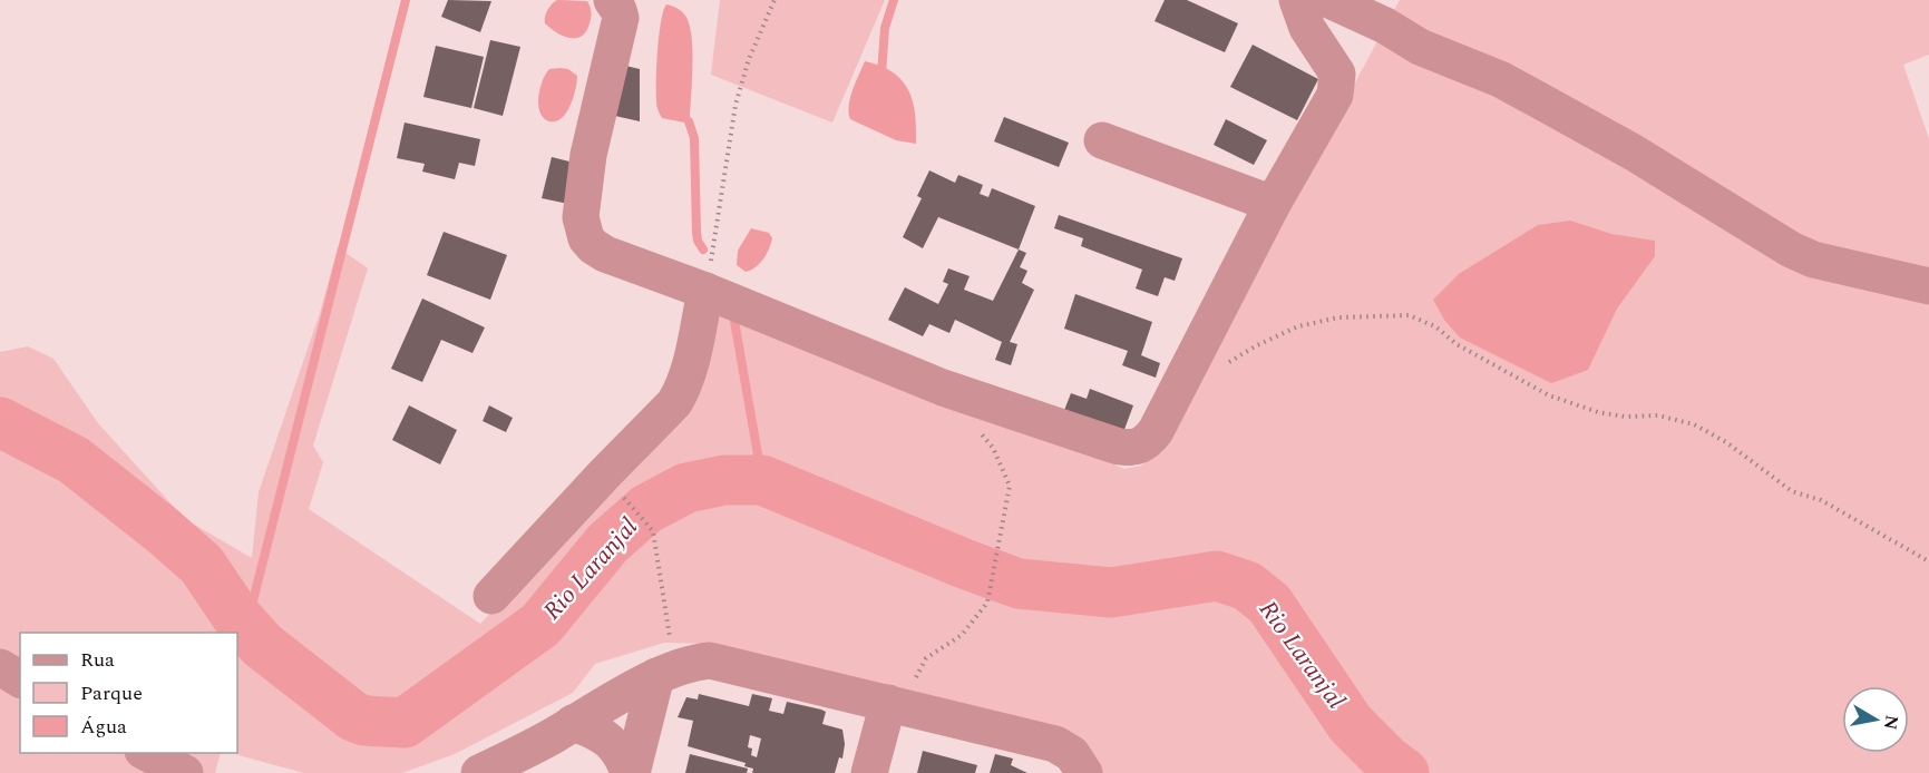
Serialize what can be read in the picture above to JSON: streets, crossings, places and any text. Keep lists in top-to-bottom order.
{
  "water": ["Rio Laranjal"],
  "legend": ["Rua", "Parque", "Água"],
  "north": "right"
}
